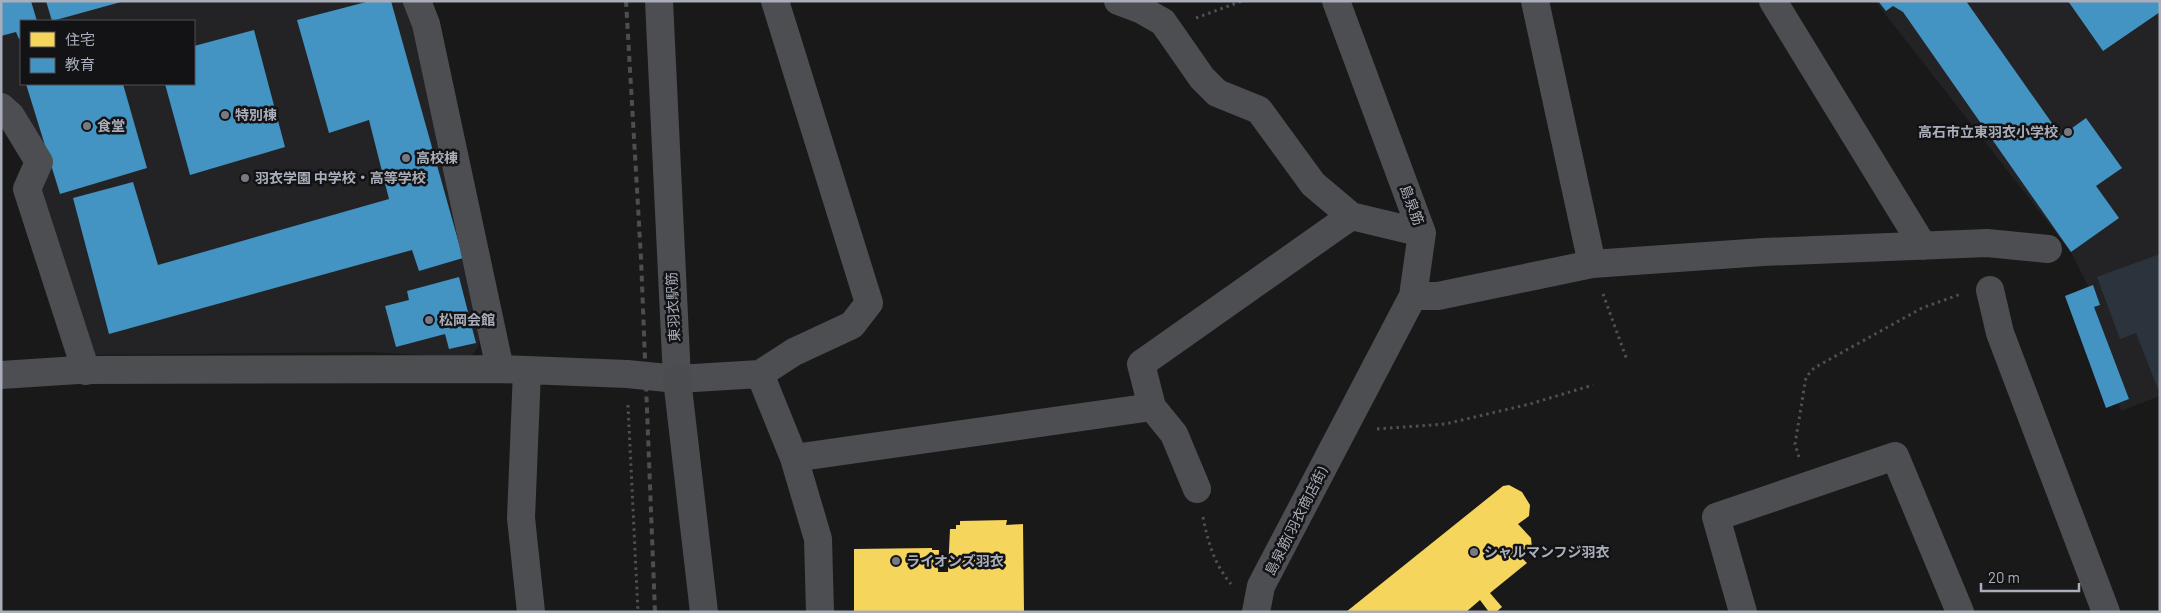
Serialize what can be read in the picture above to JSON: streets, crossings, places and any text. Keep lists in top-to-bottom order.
{
  "streets": {
    "street": ["島泉筋", "東羽衣駅筋", "島泉筋(羽衣商店街)"]
  },
  "crossings": [
    ["島泉筋", "島泉筋(羽衣商店街)"]
  ],
  "places": [
    "特別棟",
    "食堂",
    "高石市立東羽衣小学校",
    "高校棟",
    "羽衣学園 中学校・高等学校",
    "松岡会館",
    "シャルマンフジ羽衣",
    "ライオンズ羽衣"
  ],
  "legend": ["住宅", "教育"],
  "scale_bar": "20 m"
}
